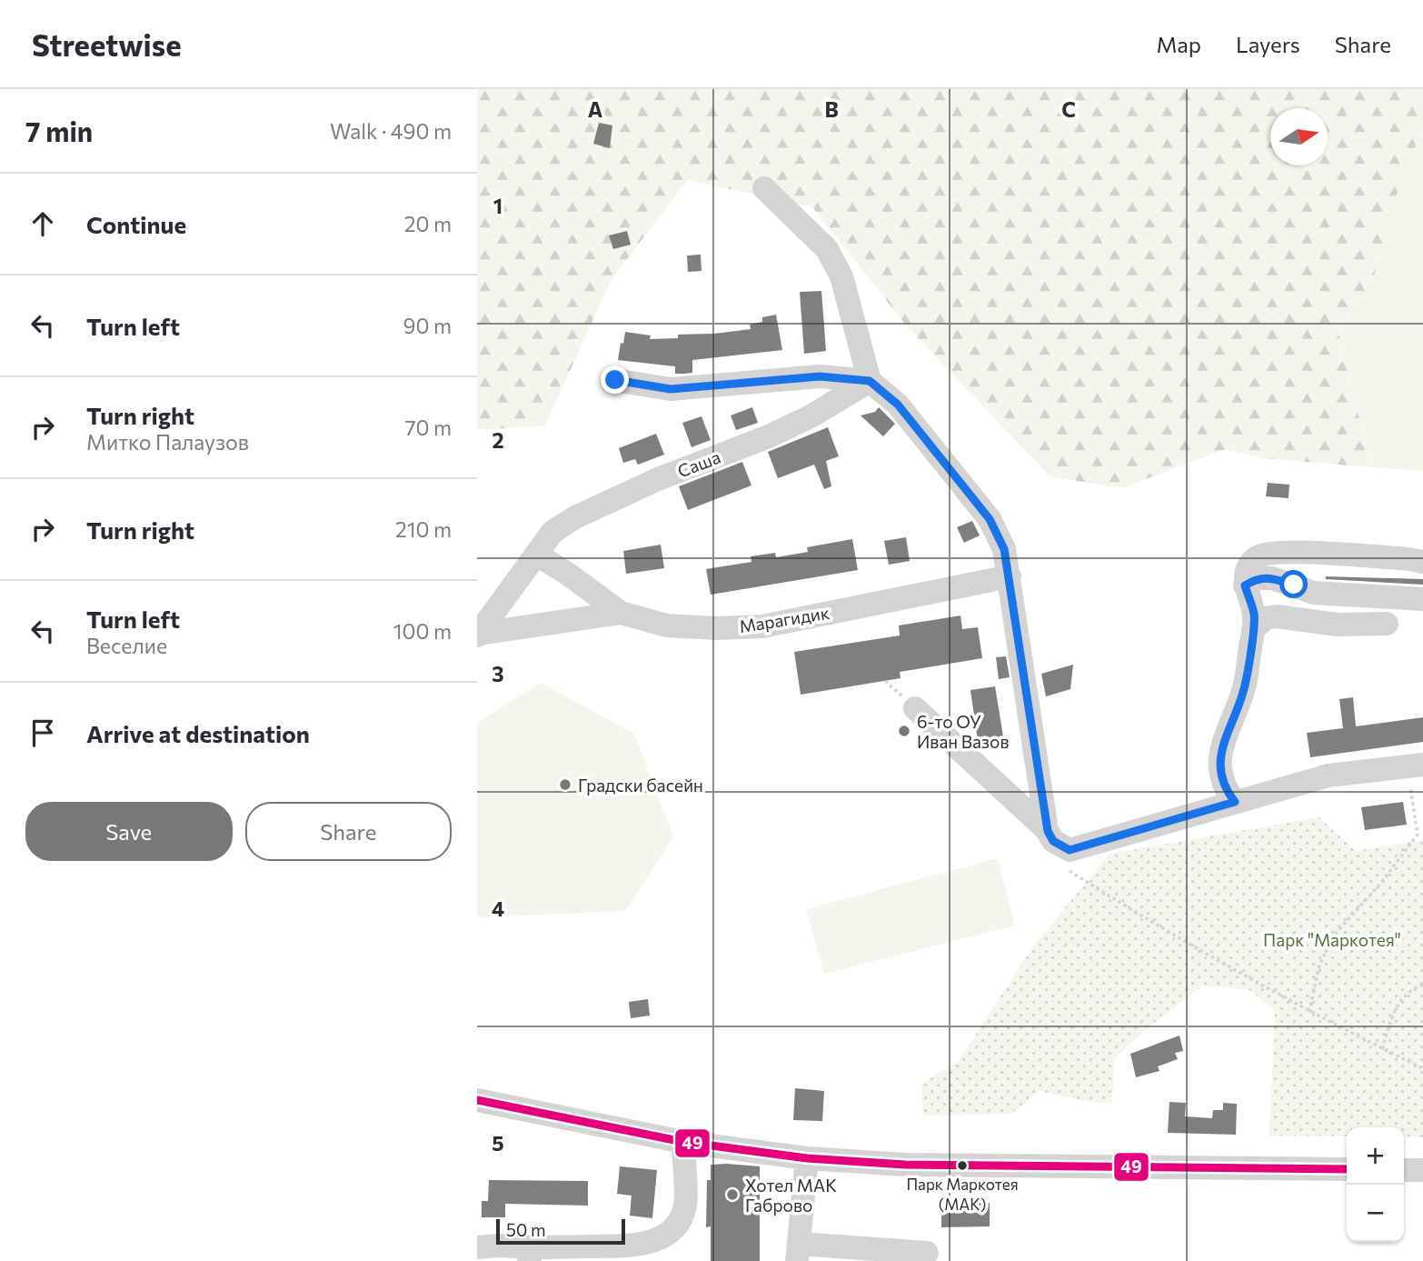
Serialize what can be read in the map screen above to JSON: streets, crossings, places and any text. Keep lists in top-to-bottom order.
{
  "streets": {
    "street": ["Саша", "Марагидик"]
  },
  "crossings": [
    ["Саша", "Марагидик"]
  ],
  "parks": ["Парк \"Маркотея\""],
  "places": [
    "6-то ОУ Иван Вазов",
    "Градски басейн",
    "Парк Маркотея (МАК)",
    "Хотел МАК Габрово"
  ],
  "lines": ["transit line 49"],
  "scale_bar": "50 m",
  "north": "right",
  "page": {
    "header": "Streetwise",
    "nav": ["Map", "Layers", "Share"],
    "heading": ["7 min", "Walk · 490 m"],
    "list": [
      ["Continue", "20 m"],
      ["Turn left", "90 m"],
      ["Turn right", "Митко Палаузов", "70 m"],
      ["Turn right", "210 m"],
      ["Turn left", "Веселие", "100 m"],
      "Arrive at destination"
    ],
    "buttons": ["Save", "Share"],
    "map_buttons": ["+", "−"],
    "scale": "50 m"
  },
  "grid": {
    "columns": ["A", "B", "C"],
    "rows": [
      "1",
      "2",
      "3",
      "4",
      "5"
    ]
  }
}
